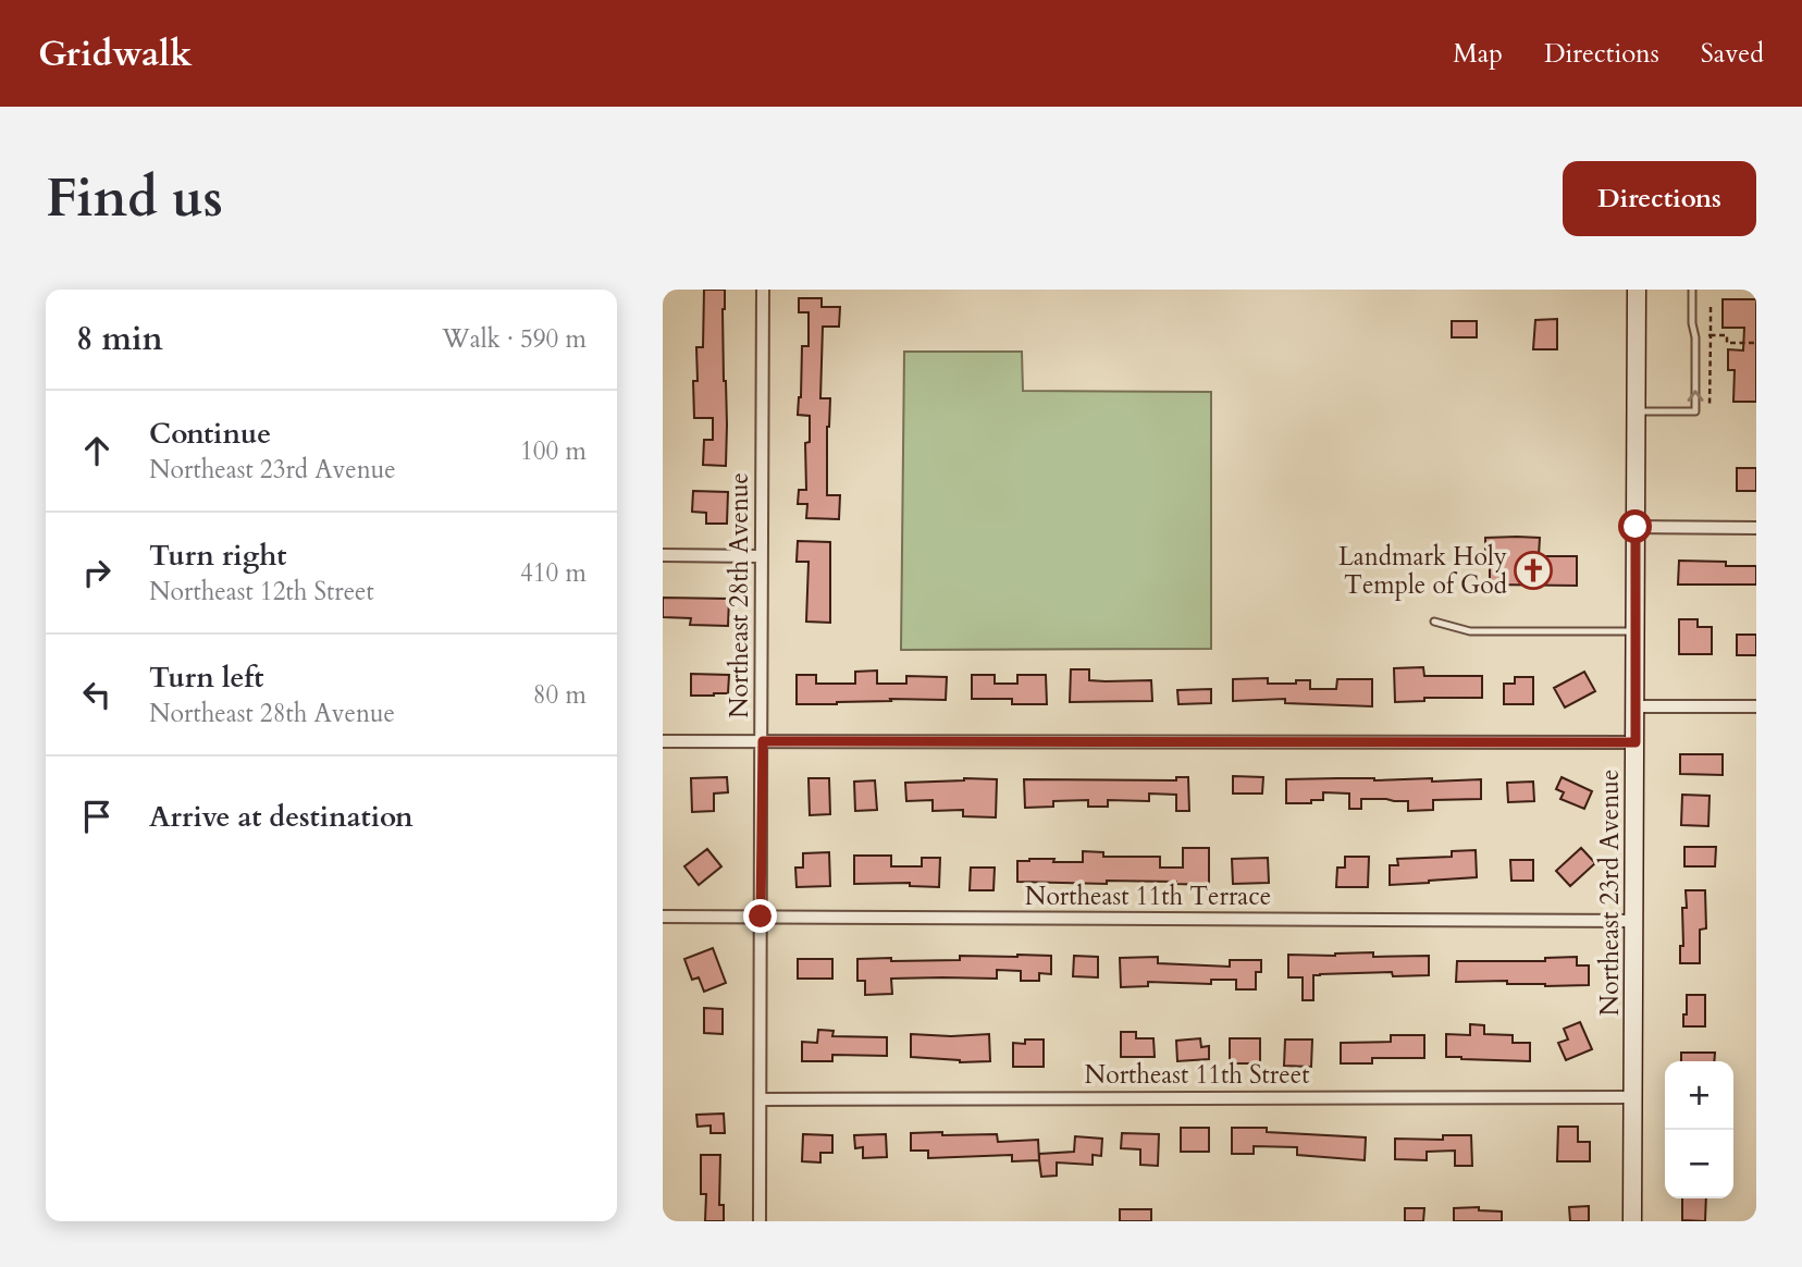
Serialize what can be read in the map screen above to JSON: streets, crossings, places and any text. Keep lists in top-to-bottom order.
{
  "streets": {
    "main road": ["Northeast 23rd Avenue"],
    "street": ["Northeast 28th Avenue", "Northeast 11th Terrace", "Northeast 11th Street"]
  },
  "crossings": [
    ["Northeast 28th Avenue", "Northeast 11th Terrace"],
    ["Northeast 28th Avenue", "Northeast 11th Street"],
    ["Northeast 23rd Avenue", "Northeast 11th Terrace"],
    ["Northeast 23rd Avenue", "Northeast 11th Street"]
  ],
  "places": {
    "church": ["Landmark Holy Temple of God"]
  },
  "page": {
    "header": "Gridwalk",
    "nav": ["Map", "Directions", "Saved"],
    "buttons": "Directions",
    "title": "Find us",
    "heading": ["8 min", "Walk · 590 m"],
    "list": [
      ["Continue", "Northeast 23rd Avenue", "100 m"],
      ["Turn right", "Northeast 12th Street", "410 m"],
      ["Turn left", "Northeast 28th Avenue", "80 m"],
      "Arrive at destination"
    ],
    "map_buttons": ["+", "−"]
  }
}
